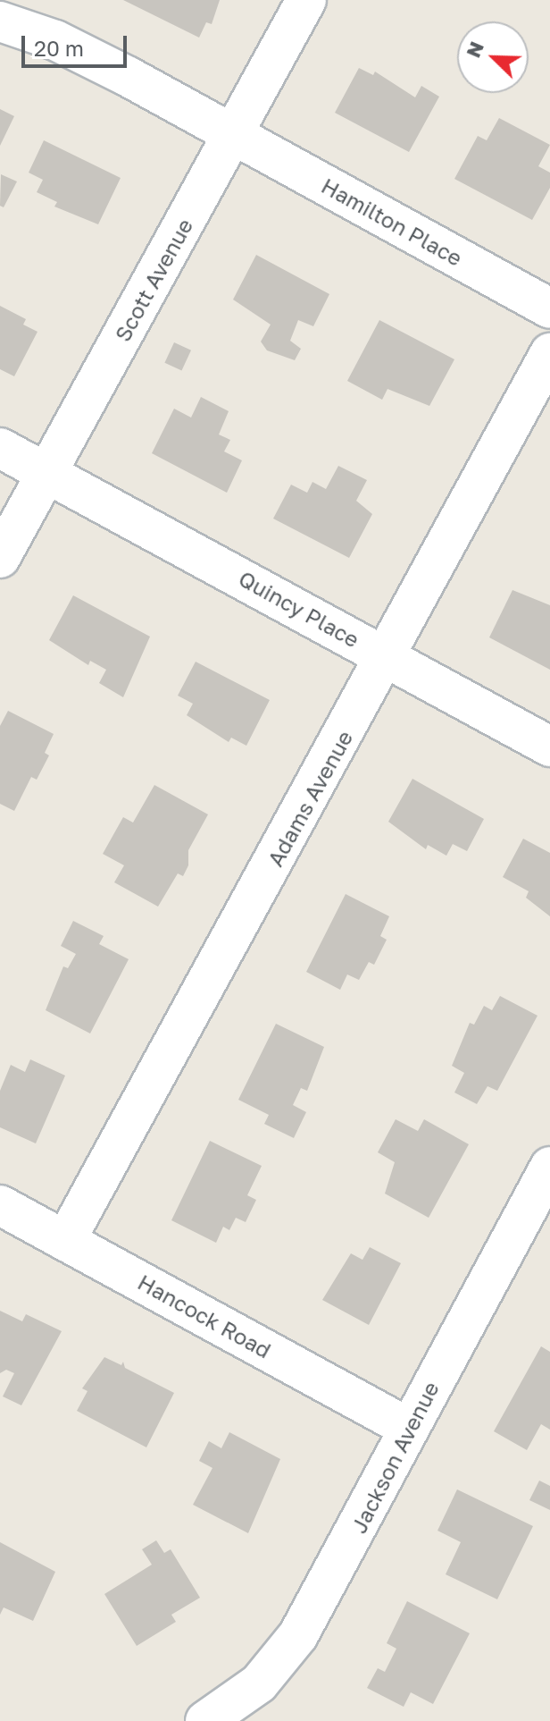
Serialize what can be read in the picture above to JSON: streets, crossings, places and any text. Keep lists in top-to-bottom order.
{
  "streets": {
    "street": [
      "Hamilton Place",
      "Scott Avenue",
      "Quincy Place",
      "Adams Avenue",
      "Hancock Road",
      "Jackson Avenue"
    ]
  },
  "crossings": [
    ["Hamilton Place", "Scott Avenue"],
    ["Scott Avenue", "Quincy Place"],
    ["Quincy Place", "Adams Avenue"],
    ["Adams Avenue", "Hancock Road"],
    ["Hancock Road", "Jackson Avenue"]
  ],
  "scale_bar": "20 m",
  "north": "top left"
}
